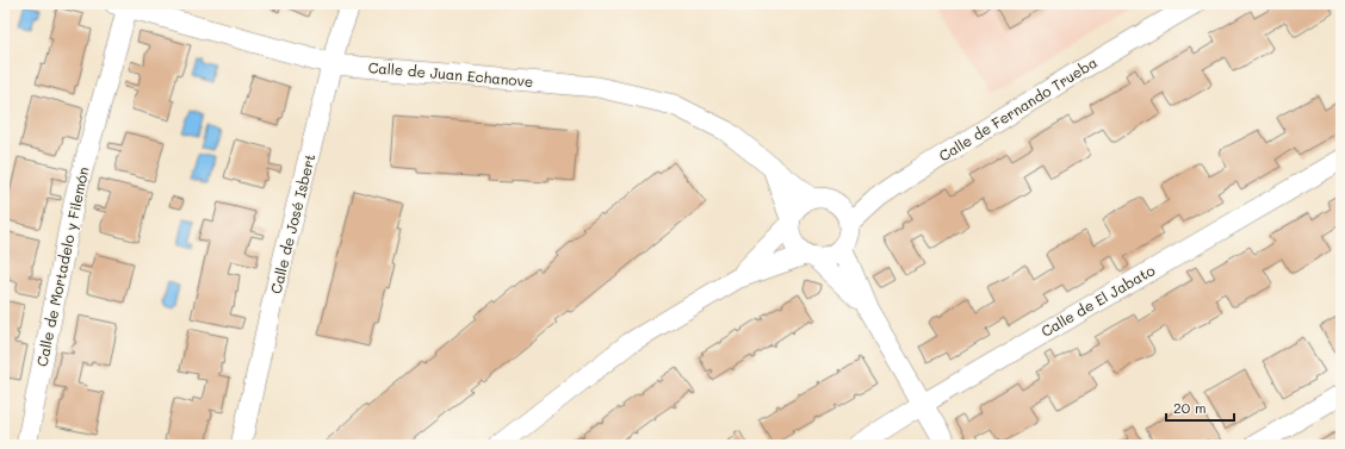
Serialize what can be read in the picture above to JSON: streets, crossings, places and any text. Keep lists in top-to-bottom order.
{
  "streets": {
    "street": [
      "Calle de Juan Echanove",
      "Calle de Fernando Trueba",
      "Calle de José Isbert",
      "Calle de Mortadelo y Filemón",
      "Calle de El Jabato"
    ]
  },
  "crossings": [
    ["Calle de Juan Echanove", "Calle de Fernando Trueba"],
    ["Calle de Juan Echanove", "Calle de José Isbert"],
    ["Calle de Juan Echanove", "Calle de Mortadelo y Filemón"]
  ],
  "scale_bar": "20 m"
}
